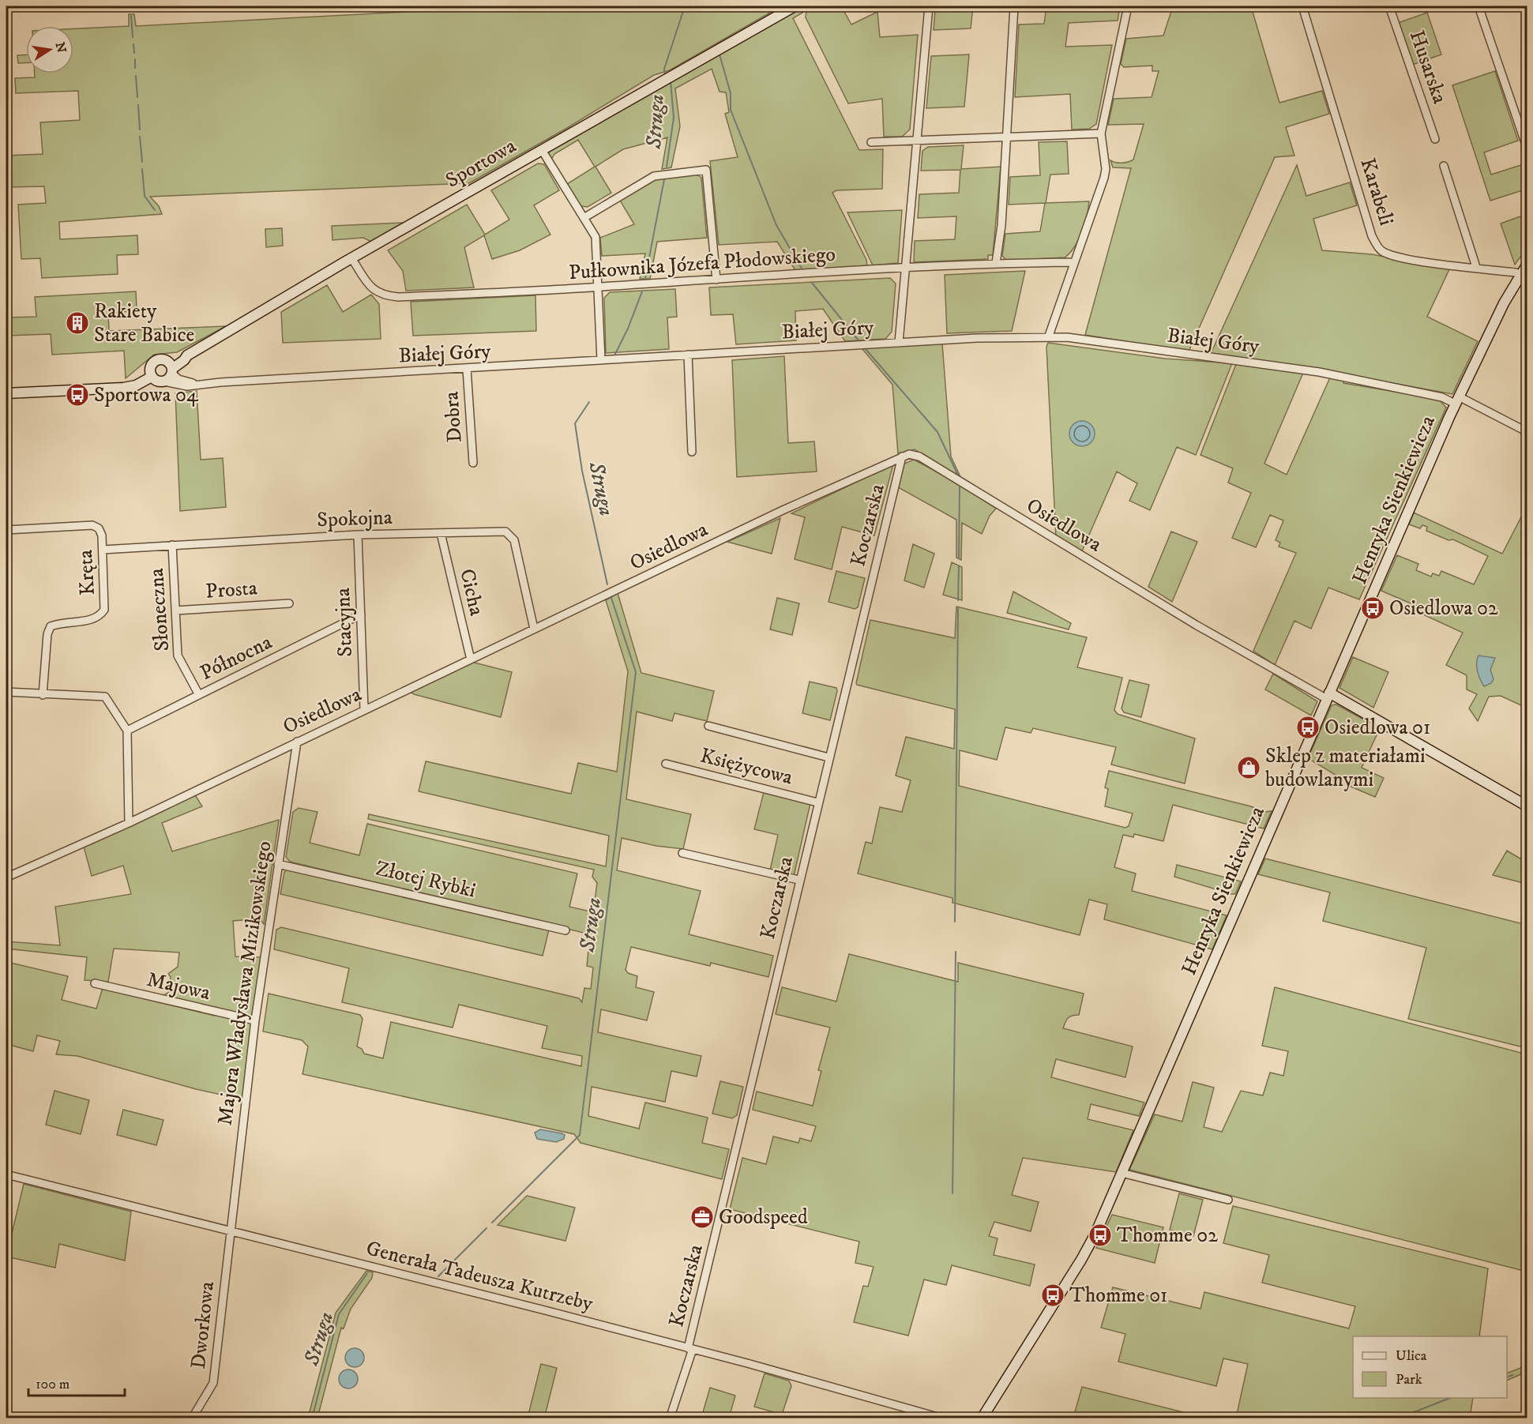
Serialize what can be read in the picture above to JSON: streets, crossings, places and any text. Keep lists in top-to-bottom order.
{
  "streets": {
    "street": [
      "Husarska",
      "Sportowa",
      "Karabeli",
      "Pułkownika Józefa Płodowskiego",
      "Białej Góry",
      "Dobra",
      "Henryka Sienkiewicza",
      "Spokojna",
      "Koczarska",
      "Osiedlowa",
      "Kręta",
      "Prosta",
      "Cicha",
      "Słoneczna",
      "Stacyjna",
      "Północna",
      "Księżycowa",
      "Złotej Rybki",
      "Majora Władysława Mizikowskiego",
      "Majowa",
      "Generała Tadeusza Kutrzeby",
      "Dworkowa"
    ]
  },
  "crossings": [
    ["Sportowa", "Pułkownika Józefa Płodowskiego"],
    ["Sportowa", "Białej Góry"],
    ["Karabeli", "Henryka Sienkiewicza"],
    ["Białej Góry", "Dobra"],
    ["Białej Góry", "Henryka Sienkiewicza"],
    ["Henryka Sienkiewicza", "Osiedlowa"],
    ["Spokojna", "Osiedlowa"],
    ["Spokojna", "Kręta"],
    ["Spokojna", "Cicha"],
    ["Spokojna", "Słoneczna"],
    ["Spokojna", "Stacyjna"],
    ["Koczarska", "Osiedlowa"],
    ["Koczarska", "Księżycowa"],
    ["Koczarska", "Generała Tadeusza Kutrzeby"],
    ["Osiedlowa", "Cicha"],
    ["Osiedlowa", "Stacyjna"],
    ["Osiedlowa", "Majora Władysława Mizikowskiego"],
    ["Prosta", "Słoneczna"],
    ["Słoneczna", "Północna"],
    ["Stacyjna", "Północna"],
    ["Złotej Rybki", "Majora Władysława Mizikowskiego"],
    ["Majora Władysława Mizikowskiego", "Majowa"],
    ["Majora Władysława Mizikowskiego", "Generała Tadeusza Kutrzeby"],
    ["Majora Władysława Mizikowskiego", "Dworkowa"],
    ["Generała Tadeusza Kutrzeby", "Dworkowa"]
  ],
  "water": ["Struga"],
  "places": {
    "building": ["Rakiety Stare Babice"],
    "bus stop": [
      "Sportowa 04",
      "Osiedlowa 02",
      "Osiedlowa 01",
      "Thomme 02",
      "Thomme 01"
    ],
    "shop": ["Sklep z materiałami budowlanymi"],
    "office": ["Goodspeed"]
  },
  "legend": ["Ulica", "Park"],
  "scale_bar": "100 m",
  "north": "right"
}
